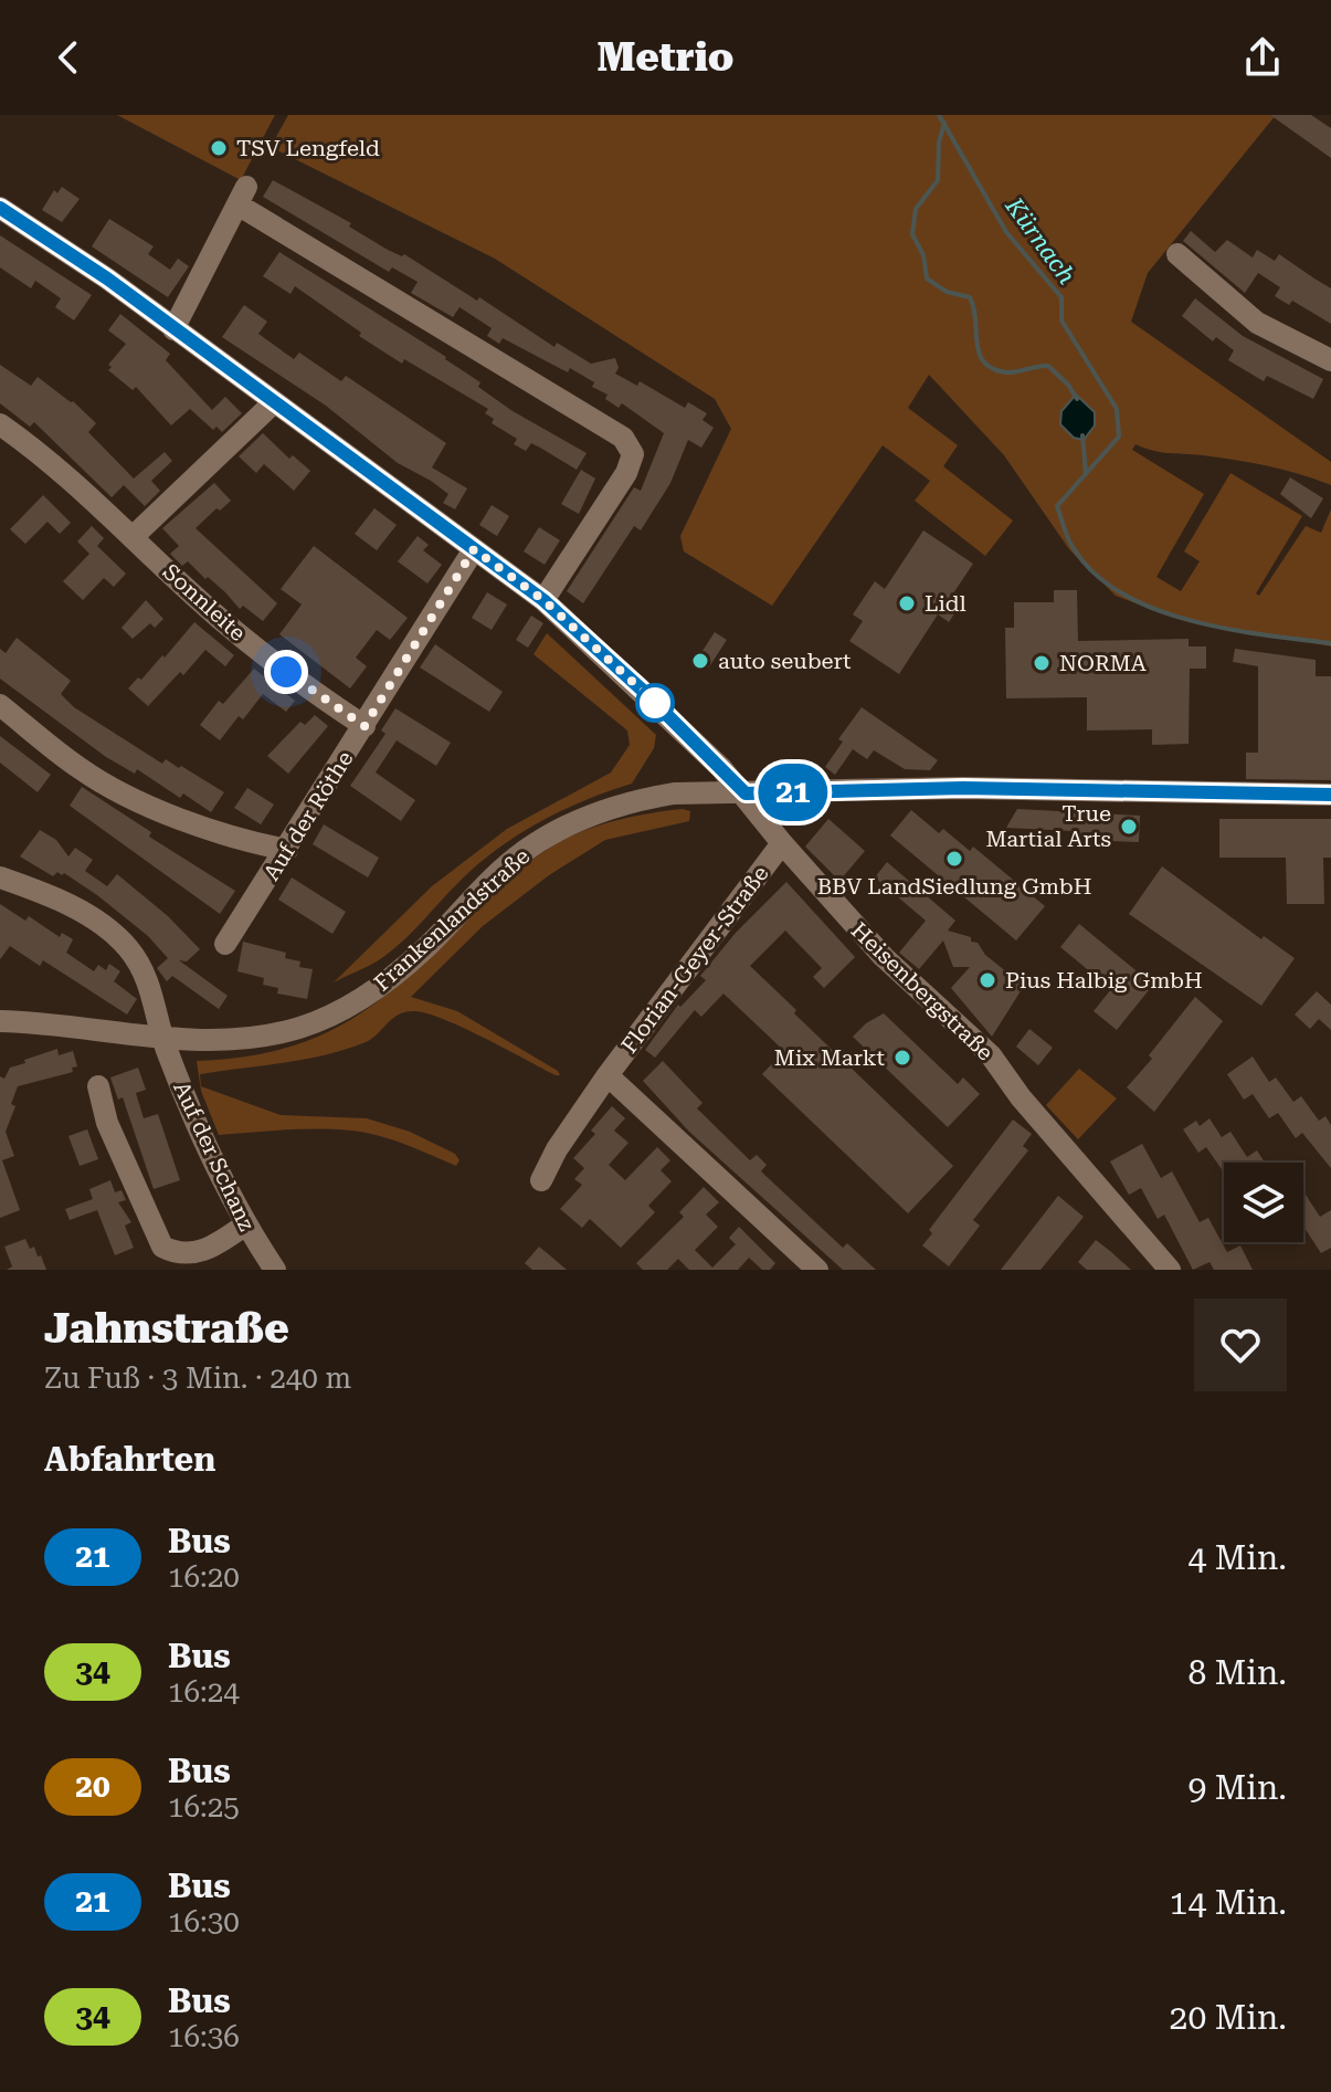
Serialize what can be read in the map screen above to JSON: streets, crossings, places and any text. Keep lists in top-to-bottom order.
{
  "streets": {
    "street": [
      "Sonnleite",
      "Auf der Röthe",
      "Frankenlandstraße",
      "Florian-Geyer-Straße",
      "Heisenbergstraße",
      "Auf der Schanz"
    ]
  },
  "crossings": [
    ["Sonnleite", "Auf der Röthe"],
    ["Auf der Röthe", "Heisenbergstraße"],
    ["Frankenlandstraße", "Heisenbergstraße"],
    ["Frankenlandstraße", "Auf der Schanz"],
    ["Florian-Geyer-Straße", "Heisenbergstraße"]
  ],
  "water": ["Kürnach"],
  "places": [
    "TSV Lengfeld",
    "Lidl",
    "auto seubert",
    "NORMA",
    "True Martial Arts",
    "BBV LandSiedlung GmbH",
    "Pius Halbig GmbH",
    "Mix Markt"
  ],
  "lines": ["bus line 21"],
  "page": {
    "header": "Metrio",
    "on_map": "21",
    "heading": [
      ["Jahnstraße", "Zu Fuß · 3 Min. · 240 m"],
      "Abfahrten"
    ],
    "list": [
      {
        "mark": "21",
        "name": "Bus",
        "note": "16:20",
        "value": "4 Min."
      },
      {
        "mark": "34",
        "name": "Bus",
        "note": "16:24",
        "value": "8 Min."
      },
      {
        "mark": "20",
        "name": "Bus",
        "note": "16:25",
        "value": "9 Min."
      },
      {
        "mark": "21",
        "name": "Bus",
        "note": "16:30",
        "value": "14 Min."
      },
      {
        "mark": "34",
        "name": "Bus",
        "note": "16:36",
        "value": "20 Min."
      }
    ]
  }
}
